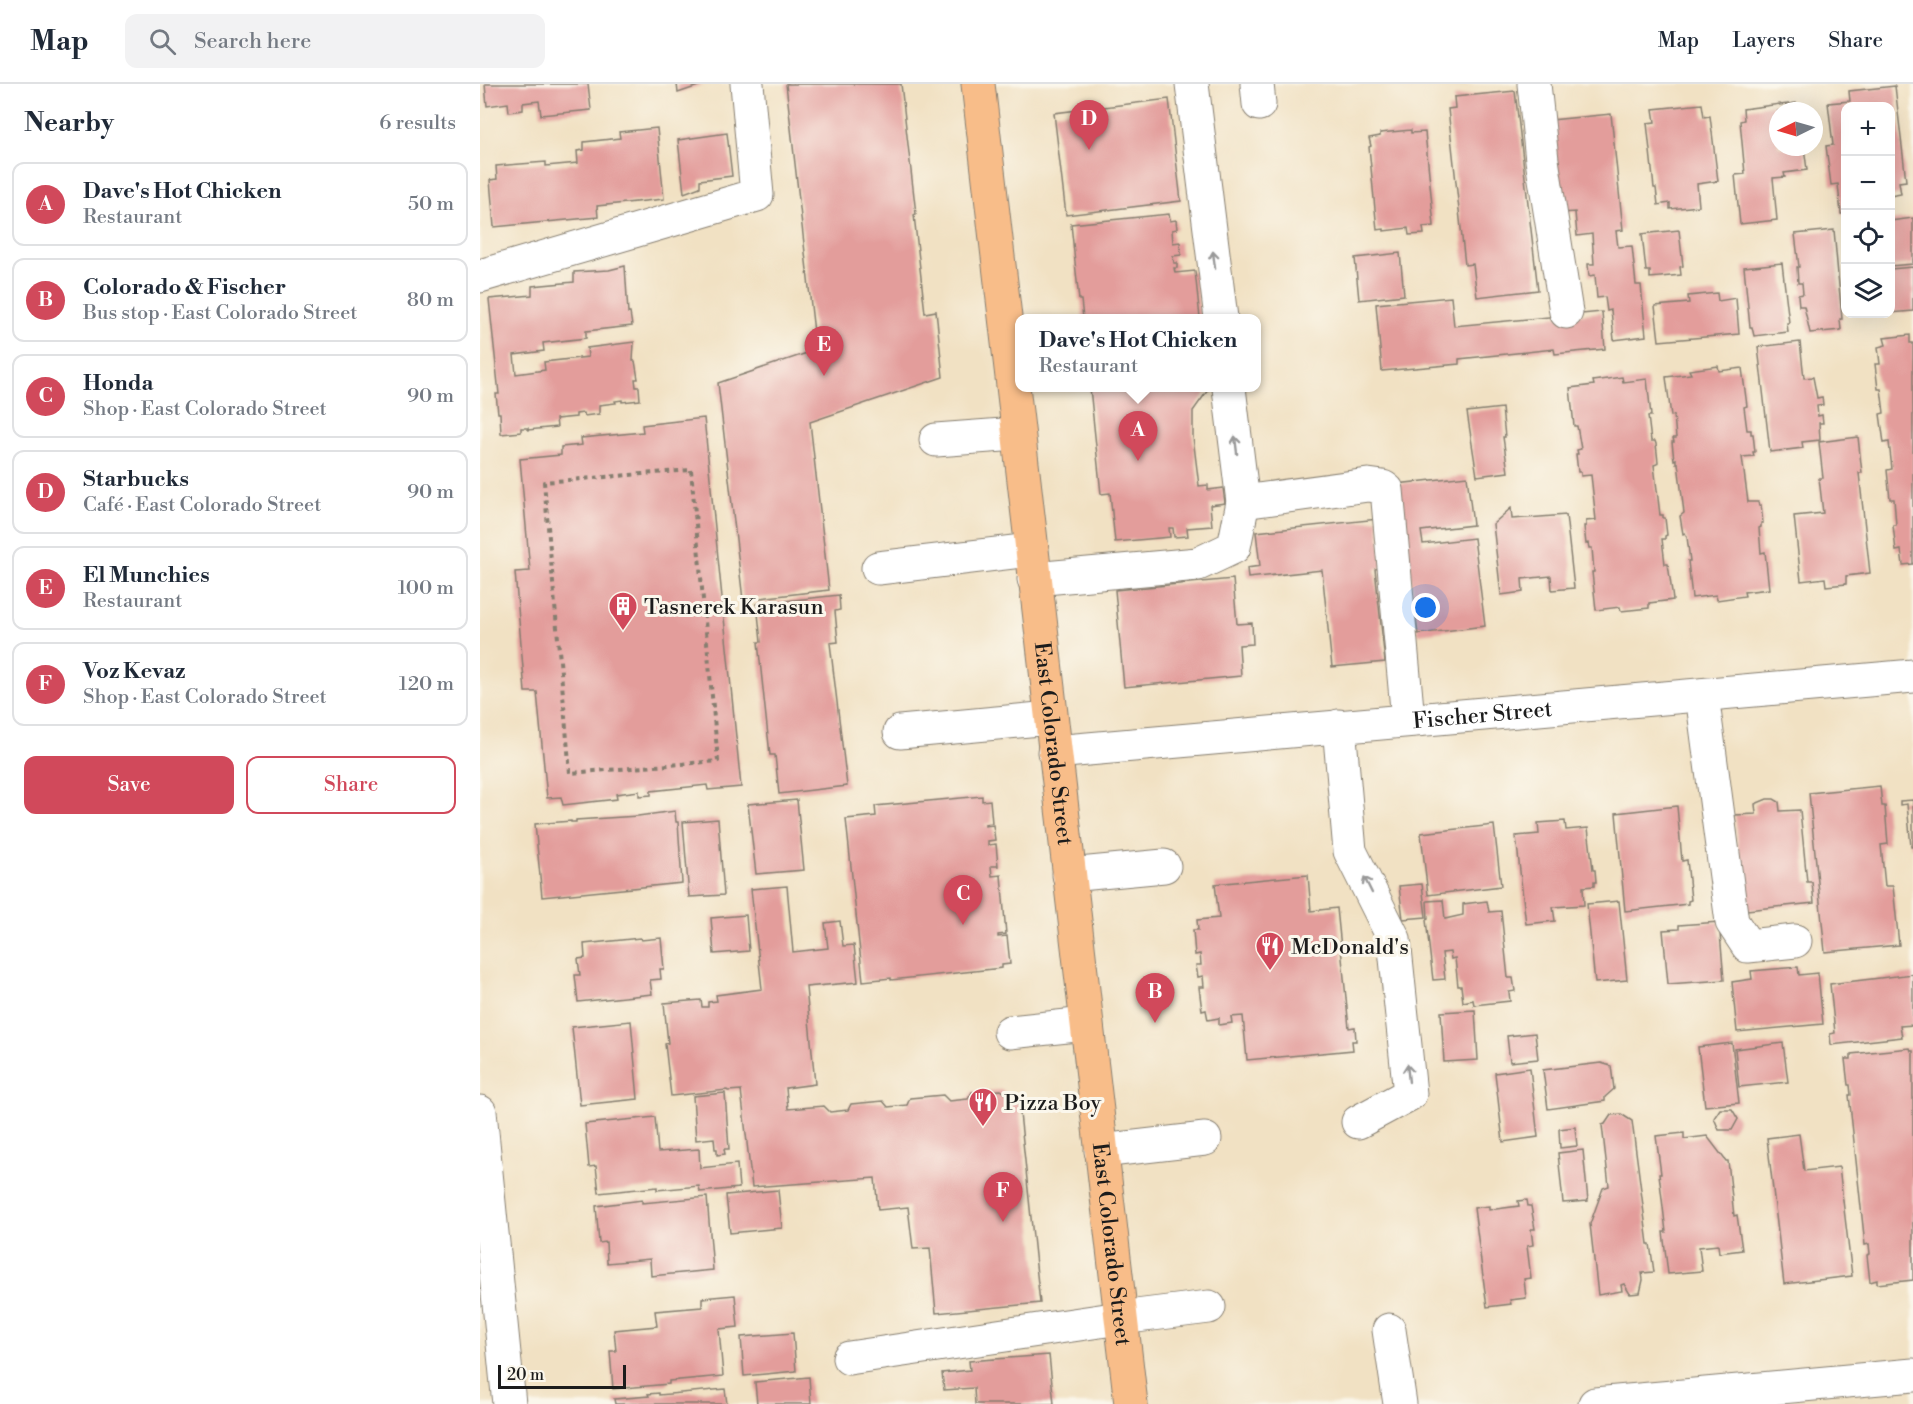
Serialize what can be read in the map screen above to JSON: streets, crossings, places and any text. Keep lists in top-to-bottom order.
{
  "streets": {
    "main road": ["East Colorado Street"],
    "street": ["Fischer Street"]
  },
  "crossings": [
    ["Fischer Street", "East Colorado Street"]
  ],
  "places": {
    "building": ["Tasnerek Karasun"],
    "restaurant": ["McDonald's", "Pizza Boy"]
  },
  "scale_bar": "20 m",
  "north": "left",
  "page": {
    "header": "Map",
    "search": "Search here",
    "nav": ["Map", "Layers", "Share"],
    "heading": ["Nearby", "6 results"],
    "pins": [
      "D",
      "E",
      "A",
      "C",
      "B",
      "F"
    ],
    "map_buttons": ["+", "−"],
    "list": [
      {
        "mark": "A",
        "name": "Dave's Hot Chicken",
        "note": "Restaurant",
        "value": "50 m"
      },
      {
        "mark": "B",
        "name": "Colorado & Fischer",
        "note": "Bus stop · East Colorado Street",
        "value": "80 m"
      },
      {
        "mark": "C",
        "name": "Honda",
        "note": "Shop · East Colorado Street",
        "value": "90 m"
      },
      {
        "mark": "D",
        "name": "Starbucks",
        "note": "Café · East Colorado Street",
        "value": "90 m"
      },
      {
        "mark": "E",
        "name": "El Munchies",
        "note": "Restaurant",
        "value": "100 m"
      },
      {
        "mark": "F",
        "name": "Voz Kevaz",
        "note": "Shop · East Colorado Street",
        "value": "120 m"
      }
    ],
    "popup": ["Dave's Hot Chicken", "Restaurant"],
    "buttons": ["Save", "Share"],
    "scale": "20 m"
  }
}
